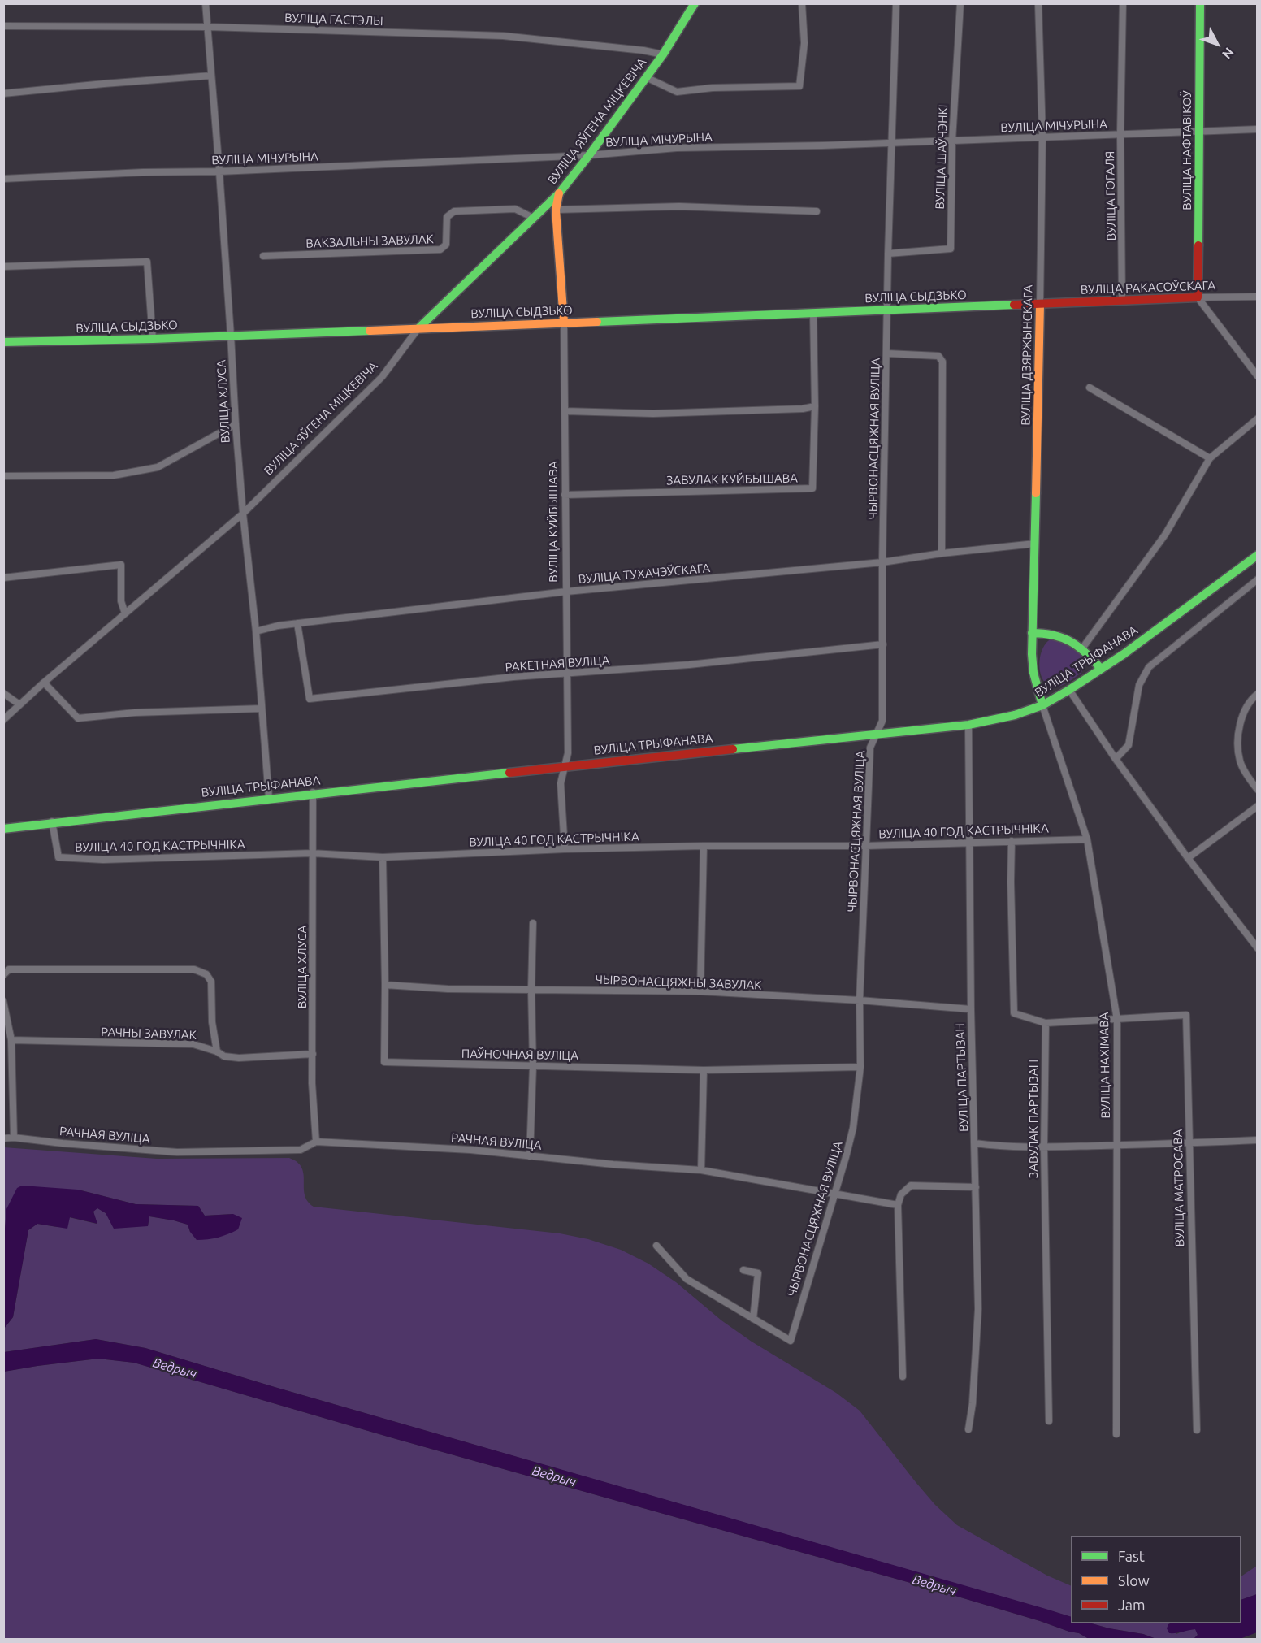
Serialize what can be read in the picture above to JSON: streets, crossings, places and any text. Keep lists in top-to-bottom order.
{
  "streets": {
    "street": [
      "ВУЛІЦА ГАСТЭЛЫ",
      "ВУЛІЦА ЯЎГЕНА МІЦКЕВІЧА",
      "ВУЛІЦА МІЧУРЫНА",
      "ВУЛІЦА НАФТАВІКОЎ",
      "ВУЛІЦА ШАЎЧЭНКІ",
      "ВУЛІЦА ГОГАЛЯ",
      "ВАКЗАЛЬНЫ ЗАВУЛАК",
      "ВУЛІЦА РАКАСОЎСКАГА",
      "ВУЛІЦА СЫДЗЬКО",
      "ВУЛІЦА ДЗЯРЖЫНСКАГА",
      "ВУЛІЦА ХЛУСА",
      "ЧЫРВОНАСЦЯЖНАЯ ВУЛІЦА",
      "ЗАВУЛАК КУЙБЫШАВА",
      "ВУЛІЦА КУЙБЫШАВА",
      "ВУЛІЦА ТУХАЧЭЎСКАГА",
      "ВУЛІЦА ТРЫФАНАВА",
      "РАКЕТНАЯ ВУЛІЦА",
      "ВУЛІЦА 40 ГОД КАСТРЫЧНІКА",
      "ЧЫРВОНАСЦЯЖНЫ ЗАВУЛАК",
      "РАЧНЫ ЗАВУЛАК",
      "ПАЎНОЧНАЯ ВУЛІЦА",
      "ВУЛІЦА НАХІМАВА",
      "ВУЛІЦА ПАРТЫЗАН",
      "ЗАВУЛАК ПАРТЫЗАН",
      "РАЧНАЯ ВУЛІЦА",
      "ВУЛІЦА МАТРОСАВА"
    ]
  },
  "crossings": [
    ["ВУЛІЦА ГАСТЭЛЫ", "ВУЛІЦА ЯЎГЕНА МІЦКЕВІЧА"],
    ["ВУЛІЦА ГАСТЭЛЫ", "ВУЛІЦА ХЛУСА"],
    ["ВУЛІЦА ЯЎГЕНА МІЦКЕВІЧА", "ВУЛІЦА МІЧУРЫНА"],
    ["ВУЛІЦА ЯЎГЕНА МІЦКЕВІЧА", "ВАКЗАЛЬНЫ ЗАВУЛАК"],
    ["ВУЛІЦА ЯЎГЕНА МІЦКЕВІЧА", "ВУЛІЦА СЫДЗЬКО"],
    ["ВУЛІЦА ЯЎГЕНА МІЦКЕВІЧА", "ВУЛІЦА ХЛУСА"],
    ["ВУЛІЦА ЯЎГЕНА МІЦКЕВІЧА", "ВУЛІЦА КУЙБЫШАВА"],
    ["ВУЛІЦА МІЧУРЫНА", "ВУЛІЦА НАФТАВІКОЎ"],
    ["ВУЛІЦА МІЧУРЫНА", "ВУЛІЦА ШАЎЧЭНКІ"],
    ["ВУЛІЦА МІЧУРЫНА", "ВУЛІЦА ГОГАЛЯ"],
    ["ВУЛІЦА МІЧУРЫНА", "ВУЛІЦА ДЗЯРЖЫНСКАГА"],
    ["ВУЛІЦА МІЧУРЫНА", "ВУЛІЦА ХЛУСА"],
    ["ВУЛІЦА МІЧУРЫНА", "ЧЫРВОНАСЦЯЖНАЯ ВУЛІЦА"],
    ["ВУЛІЦА НАФТАВІКОЎ", "ВУЛІЦА РАКАСОЎСКАГА"],
    ["ВУЛІЦА ШАЎЧЭНКІ", "ЧЫРВОНАСЦЯЖНАЯ ВУЛІЦА"],
    ["ВУЛІЦА ГОГАЛЯ", "ВУЛІЦА РАКАСОЎСКАГА"],
    ["ВУЛІЦА РАКАСОЎСКАГА", "ВУЛІЦА СЫДЗЬКО"],
    ["ВУЛІЦА РАКАСОЎСКАГА", "ВУЛІЦА ДЗЯРЖЫНСКАГА"],
    ["ВУЛІЦА СЫДЗЬКО", "ВУЛІЦА ДЗЯРЖЫНСКАГА"],
    ["ВУЛІЦА СЫДЗЬКО", "ВУЛІЦА ХЛУСА"],
    ["ВУЛІЦА СЫДЗЬКО", "ЧЫРВОНАСЦЯЖНАЯ ВУЛІЦА"],
    ["ВУЛІЦА СЫДЗЬКО", "ЗАВУЛАК КУЙБЫШАВА"],
    ["ВУЛІЦА СЫДЗЬКО", "ВУЛІЦА КУЙБЫШАВА"],
    ["ВУЛІЦА ДЗЯРЖЫНСКАГА", "ВУЛІЦА ТУХАЧЭЎСКАГА"],
    ["ВУЛІЦА ДЗЯРЖЫНСКАГА", "ВУЛІЦА ТРЫФАНАВА"],
    ["ВУЛІЦА ДЗЯРЖЫНСКАГА", "ВУЛІЦА НАХІМАВА"],
    ["ВУЛІЦА ХЛУСА", "ВУЛІЦА ТУХАЧЭЎСКАГА"],
    ["ВУЛІЦА ХЛУСА", "ВУЛІЦА ТРЫФАНАВА"],
    ["ВУЛІЦА ХЛУСА", "ВУЛІЦА 40 ГОД КАСТРЫЧНІКА"],
    ["ВУЛІЦА ХЛУСА", "РАЧНЫ ЗАВУЛАК"],
    ["ВУЛІЦА ХЛУСА", "РАЧНАЯ ВУЛІЦА"],
    ["ЧЫРВОНАСЦЯЖНАЯ ВУЛІЦА", "ВУЛІЦА ТУХАЧЭЎСКАГА"],
    ["ЧЫРВОНАСЦЯЖНАЯ ВУЛІЦА", "ВУЛІЦА ТРЫФАНАВА"],
    ["ЧЫРВОНАСЦЯЖНАЯ ВУЛІЦА", "РАКЕТНАЯ ВУЛІЦА"],
    ["ЧЫРВОНАСЦЯЖНАЯ ВУЛІЦА", "ВУЛІЦА 40 ГОД КАСТРЫЧНІКА"],
    ["ЧЫРВОНАСЦЯЖНАЯ ВУЛІЦА", "ЧЫРВОНАСЦЯЖНЫ ЗАВУЛАК"],
    ["ЧЫРВОНАСЦЯЖНАЯ ВУЛІЦА", "ПАЎНОЧНАЯ ВУЛІЦА"],
    ["ЧЫРВОНАСЦЯЖНАЯ ВУЛІЦА", "РАЧНАЯ ВУЛІЦА"],
    ["ЗАВУЛАК КУЙБЫШАВА", "ВУЛІЦА КУЙБЫШАВА"],
    ["ВУЛІЦА КУЙБЫШАВА", "ВУЛІЦА ТУХАЧЭЎСКАГА"],
    ["ВУЛІЦА КУЙБЫШАВА", "ВУЛІЦА ТРЫФАНАВА"],
    ["ВУЛІЦА КУЙБЫШАВА", "РАКЕТНАЯ ВУЛІЦА"],
    ["ВУЛІЦА КУЙБЫШАВА", "ВУЛІЦА 40 ГОД КАСТРЫЧНІКА"],
    ["ВУЛІЦА ТУХАЧЭЎСКАГА", "РАКЕТНАЯ ВУЛІЦА"],
    ["ВУЛІЦА ТРЫФАНАВА", "ВУЛІЦА 40 ГОД КАСТРЫЧНІКА"],
    ["ВУЛІЦА ТРЫФАНАВА", "ВУЛІЦА НАХІМАВА"],
    ["ВУЛІЦА ТРЫФАНАВА", "ВУЛІЦА ПАРТЫЗАН"],
    ["ВУЛІЦА 40 ГОД КАСТРЫЧНІКА", "ПАЎНОЧНАЯ ВУЛІЦА"],
    ["ВУЛІЦА 40 ГОД КАСТРЫЧНІКА", "ВУЛІЦА НАХІМАВА"],
    ["ВУЛІЦА 40 ГОД КАСТРЫЧНІКА", "ВУЛІЦА ПАРТЫЗАН"],
    ["ЧЫРВОНАСЦЯЖНЫ ЗАВУЛАК", "ПАЎНОЧНАЯ ВУЛІЦА"],
    ["ЧЫРВОНАСЦЯЖНЫ ЗАВУЛАК", "ВУЛІЦА ПАРТЫЗАН"],
    ["ВУЛІЦА НАХІМАВА", "ВУЛІЦА МАТРОСАВА"]
  ],
  "water": ["Ведрыч"],
  "legend": ["Fast", "Slow", "Jam"],
  "north": "bottom right"
}
